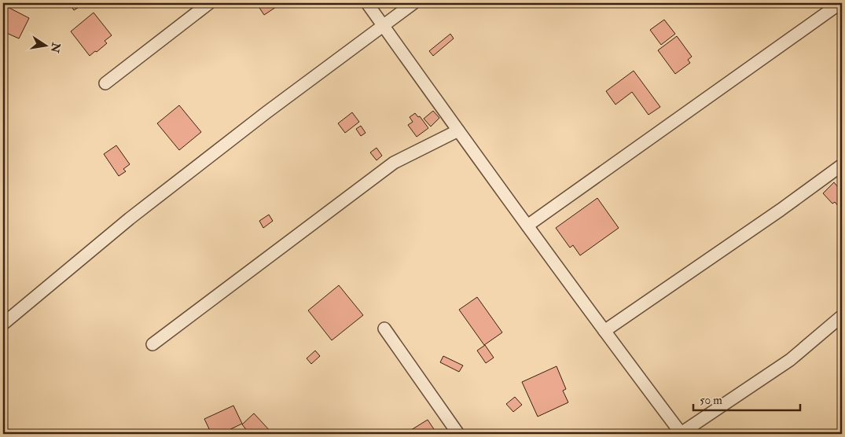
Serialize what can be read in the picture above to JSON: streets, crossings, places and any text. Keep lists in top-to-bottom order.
{
  "scale_bar": "50 m",
  "north": "right"
}
